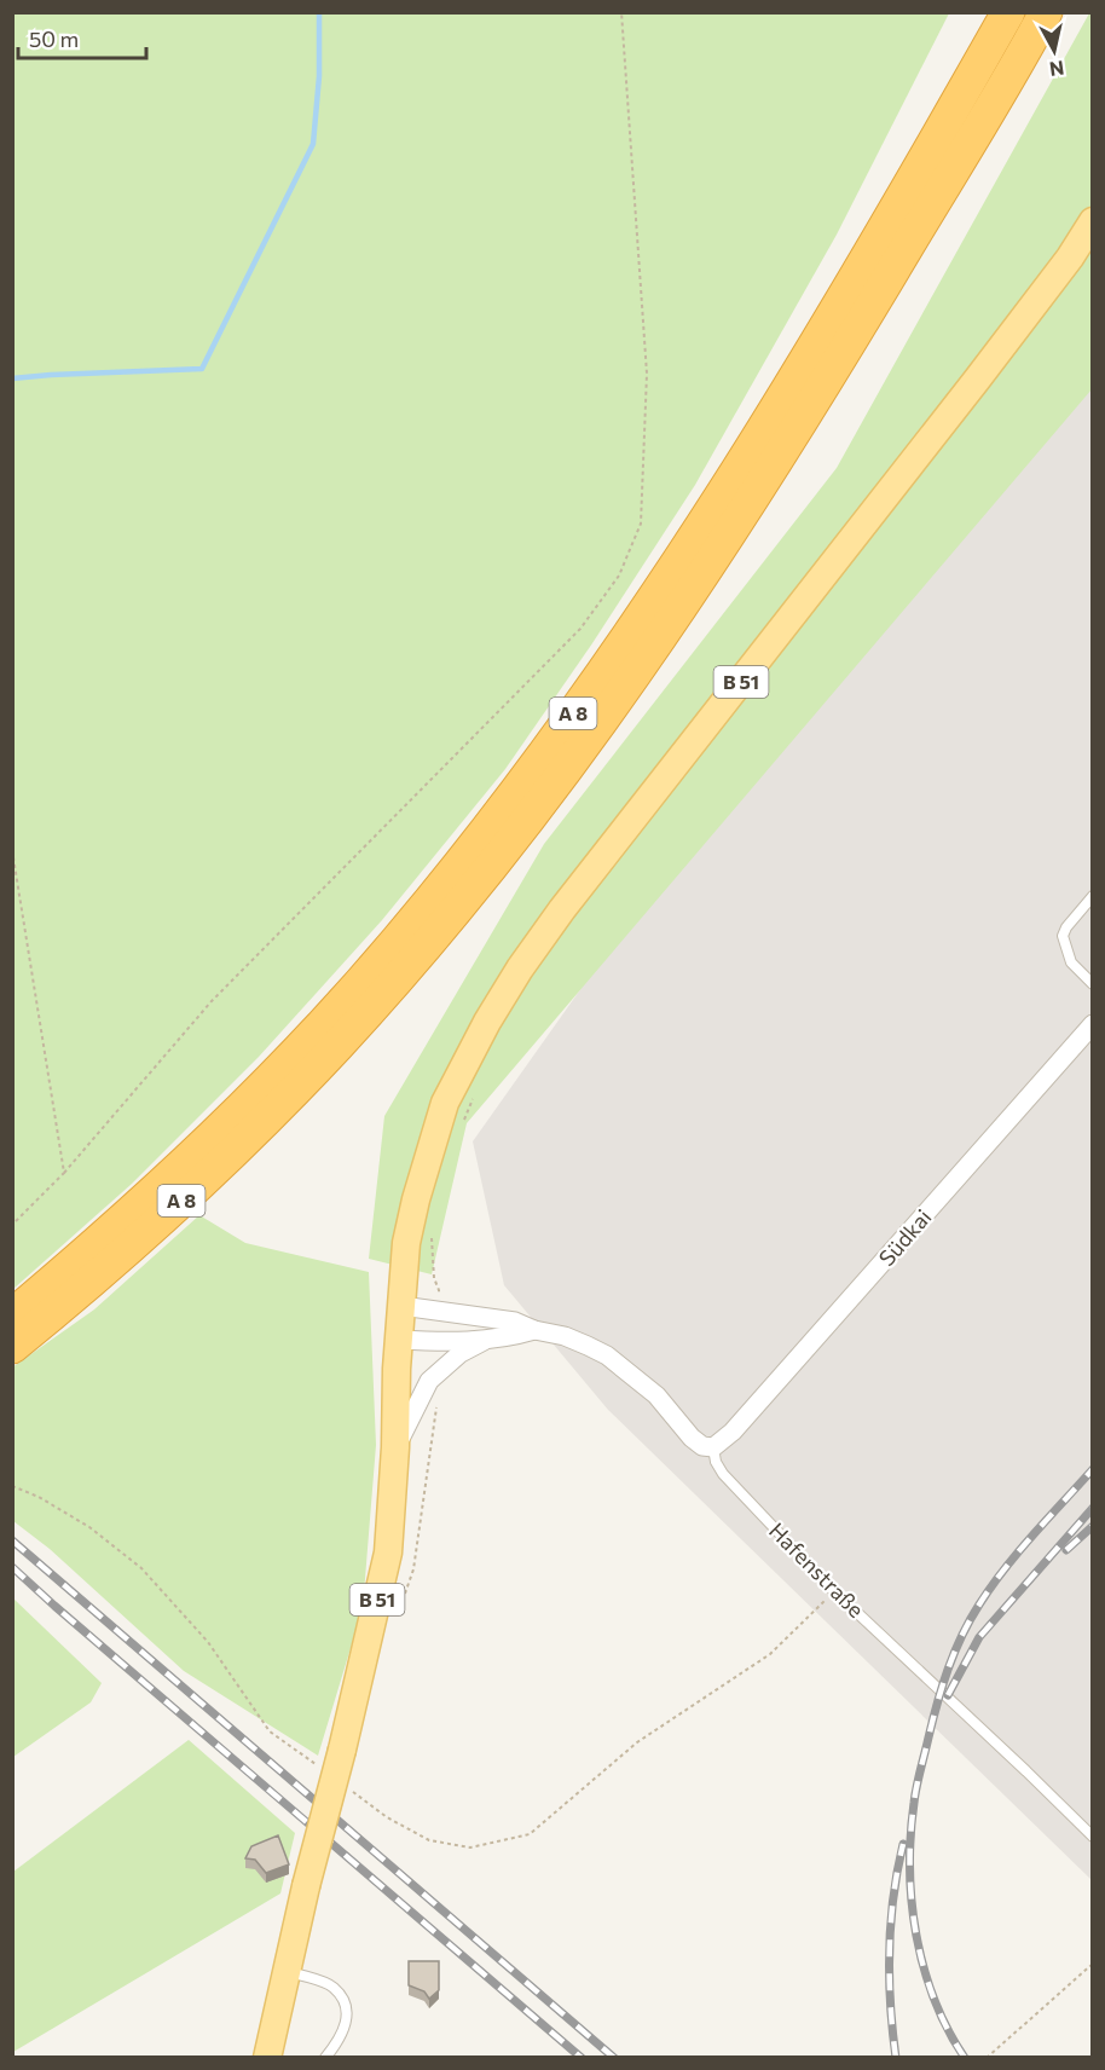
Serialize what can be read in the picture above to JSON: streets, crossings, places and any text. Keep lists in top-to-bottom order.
{
  "streets": {
    "highway": ["A 8"],
    "main road": ["B 51"],
    "street": ["Südkai"],
    "lane": ["Hafenstraße"]
  },
  "crossings": [
    ["Südkai", "Hafenstraße"]
  ],
  "scale_bar": "50 m",
  "north": "bottom"
}
